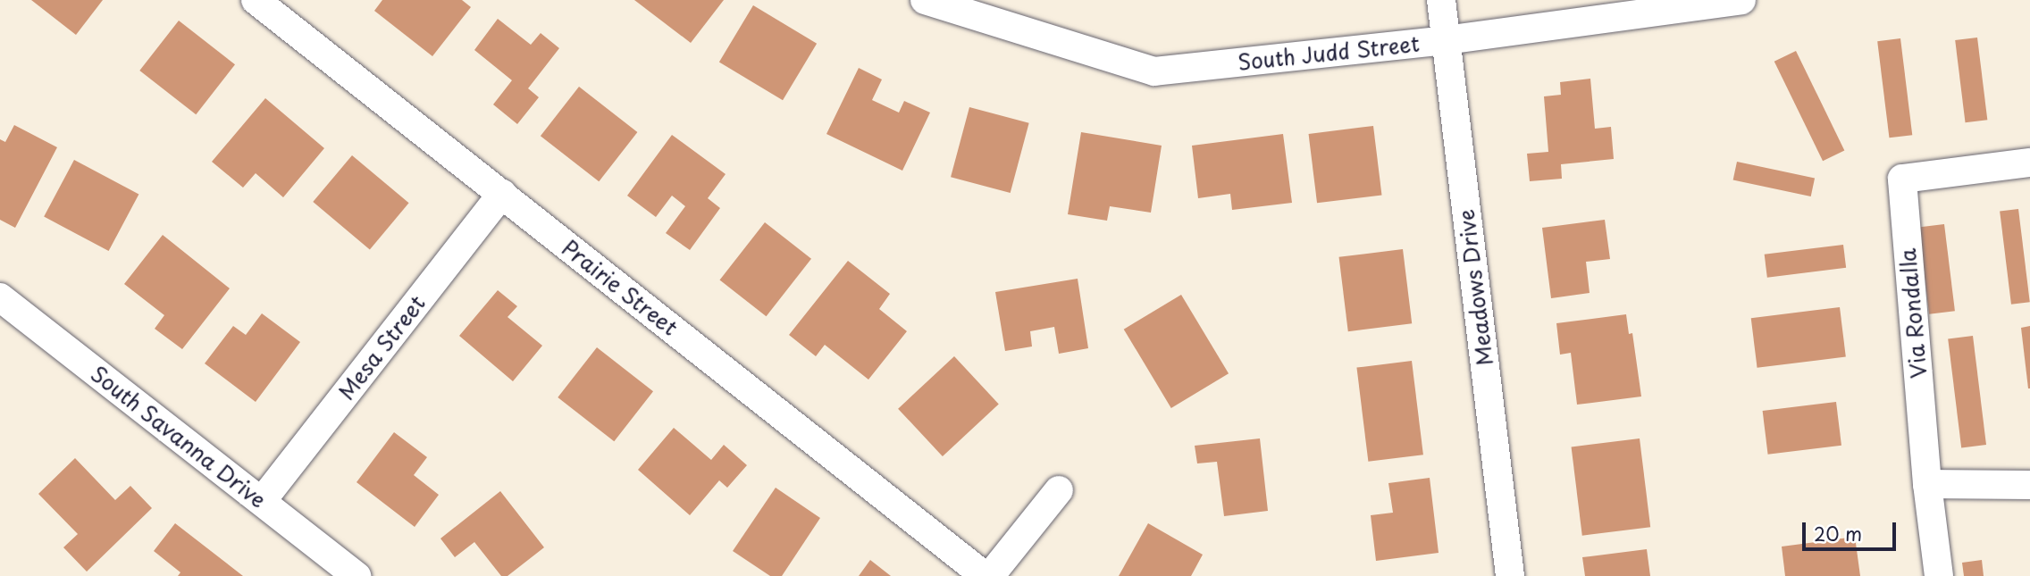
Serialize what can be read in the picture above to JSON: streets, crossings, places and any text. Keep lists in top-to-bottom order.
{
  "streets": {
    "street": [
      "South Judd Street",
      "Prairie Street",
      "Meadows Drive",
      "Via Rondalla",
      "Mesa Street",
      "South Savanna Drive"
    ]
  },
  "crossings": [
    ["South Judd Street", "Meadows Drive"],
    ["Prairie Street", "Mesa Street"],
    ["Mesa Street", "South Savanna Drive"]
  ],
  "scale_bar": "20 m"
}
